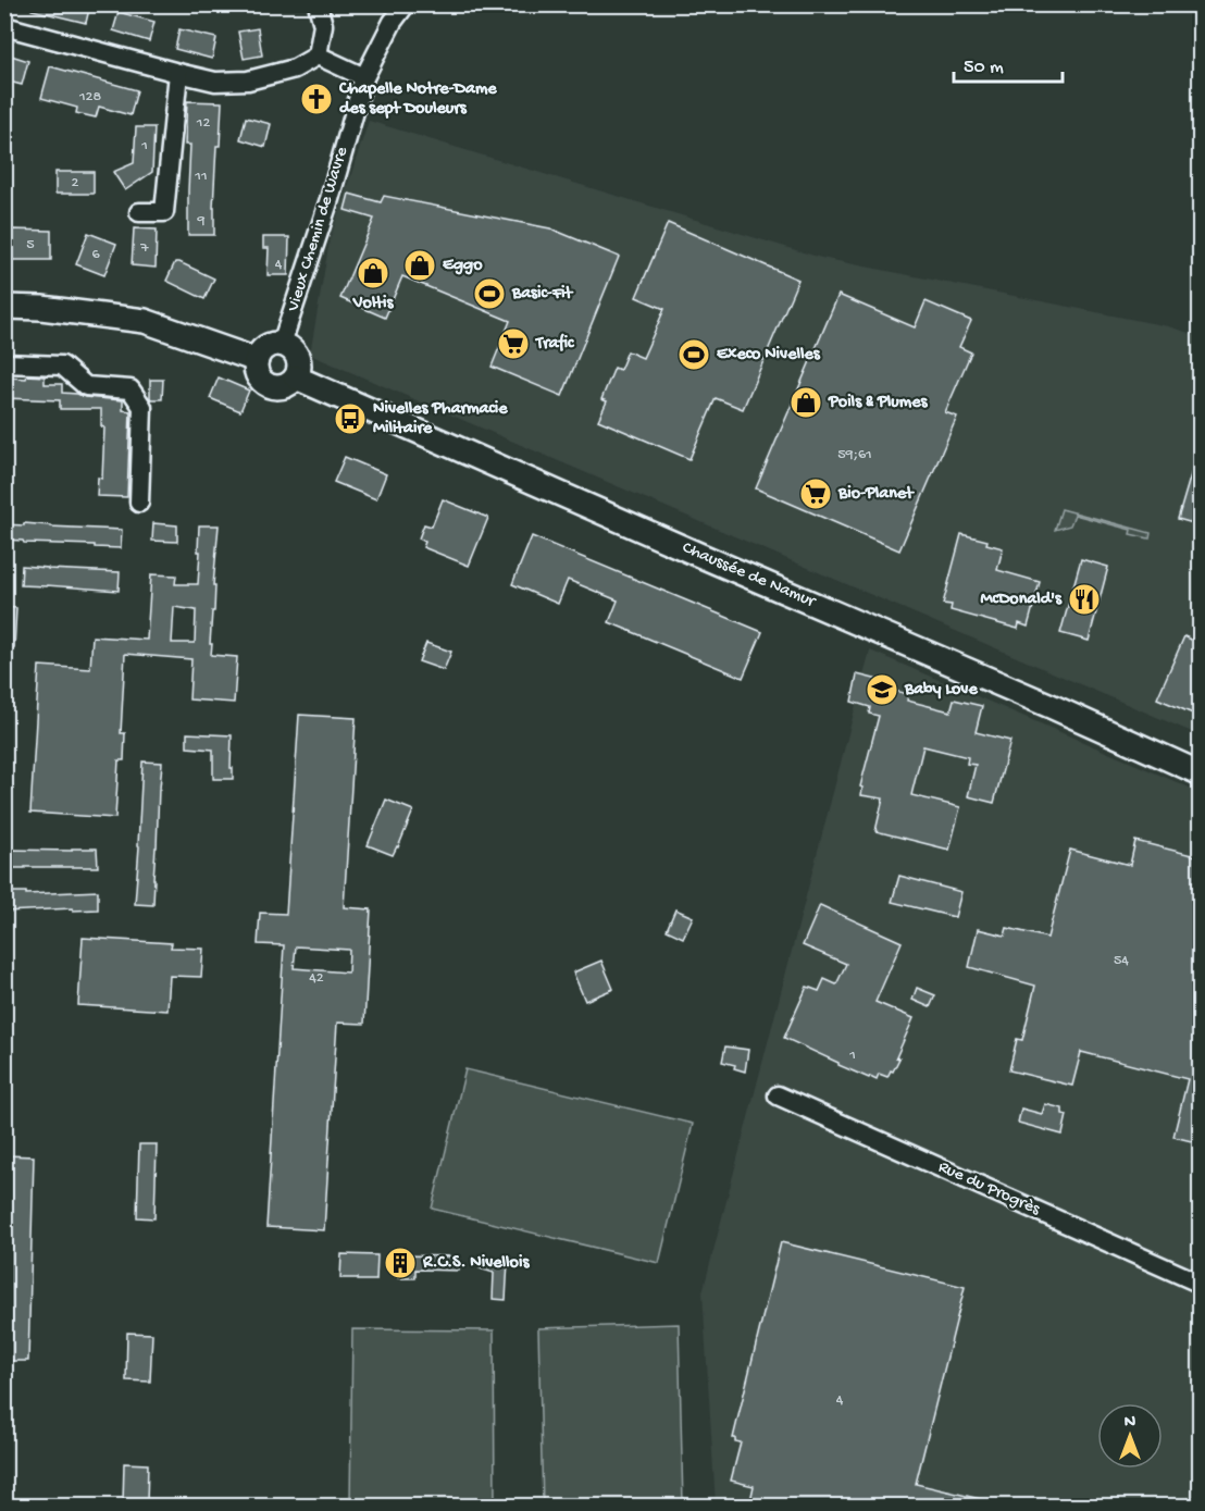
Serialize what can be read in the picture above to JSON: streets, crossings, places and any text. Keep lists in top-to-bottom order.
{
  "streets": {
    "main road": ["Chaussée de Namur"],
    "street": ["Vieux Chemin de Wavre", "Rue du Progrès"]
  },
  "crossings": [
    ["Vieux Chemin de Wavre", "Chaussée de Namur"]
  ],
  "places": {
    "church": ["Chapelle Notre-Dame des sept Douleurs"],
    "shop": ["Eggo", "Voltis", "Poils & Plumes"],
    "sports": ["Basic-Fit", "Execo Nivelles"],
    "supermarket": ["Trafic", "Bio-Planet"],
    "bus stop": ["Nivelles Pharmacie Militaire"],
    "restaurant": ["McDonald's"],
    "school or university": ["Baby Love"],
    "building": ["R.C.S. Nivellois"]
  },
  "house_numbers": [
    "128",
    "12",
    "1",
    "11",
    "2",
    "9",
    "5",
    "7",
    "6",
    "4",
    "59;61",
    "54",
    "42",
    "1",
    "4"
  ],
  "scale_bar": "50 m",
  "north": "top"
}
